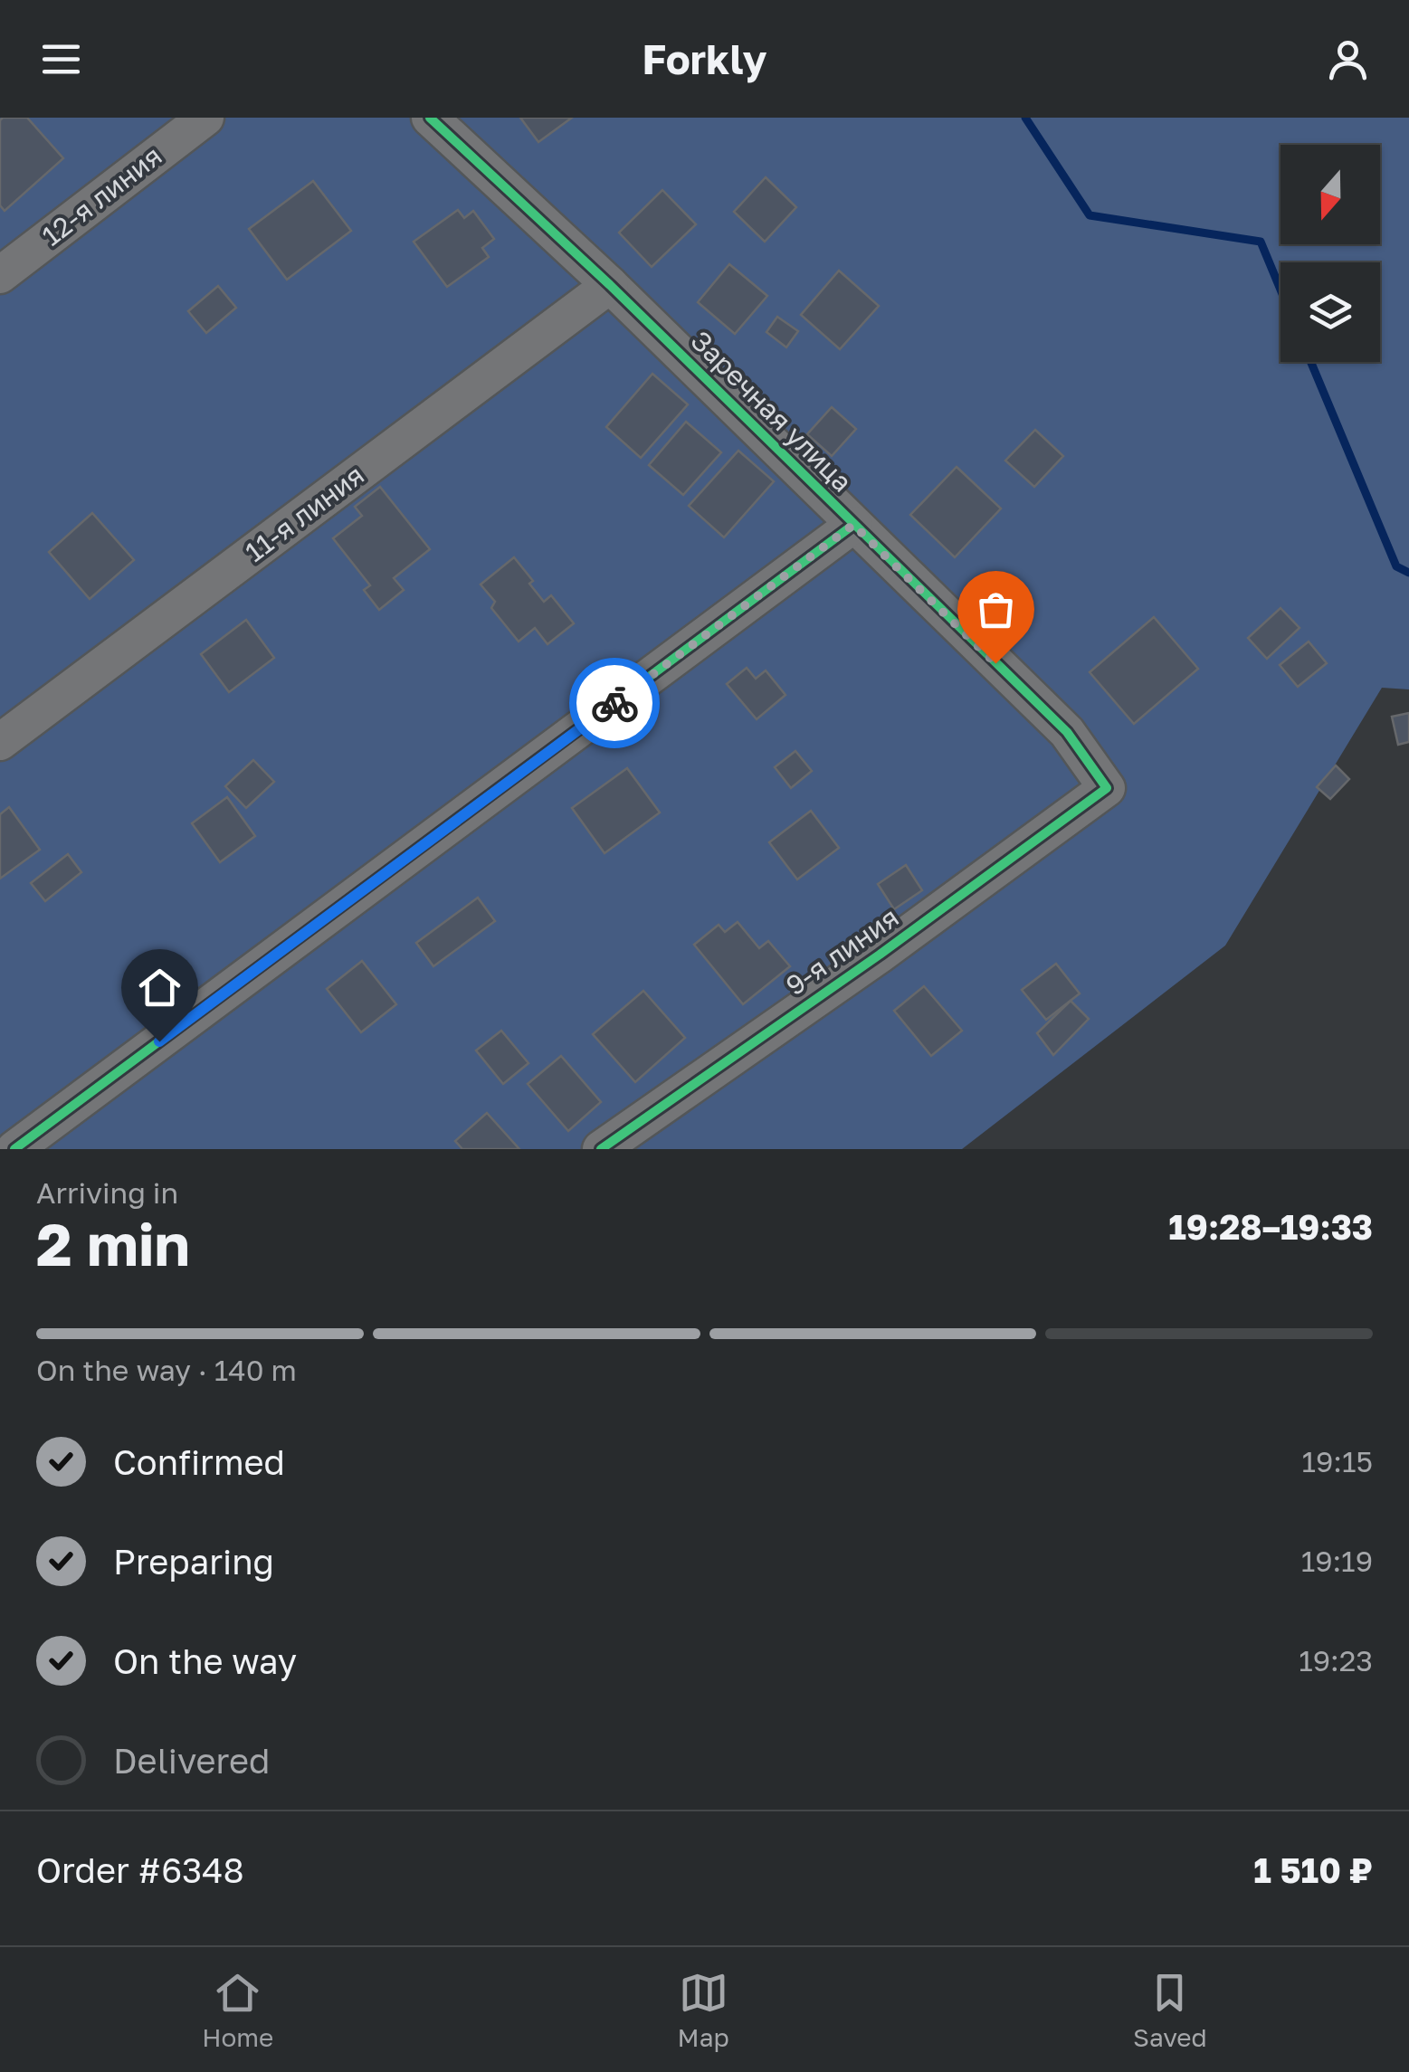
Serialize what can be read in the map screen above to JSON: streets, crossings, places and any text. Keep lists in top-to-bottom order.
{
  "streets": {
    "street": [
      "12-я линия",
      "Заречная улица",
      "11-я линия",
      "9-я линия"
    ]
  },
  "crossings": [
    ["Заречная улица", "11-я линия"],
    ["Заречная улица", "9-я линия"]
  ],
  "north": "bottom",
  "page": {
    "header": "Forkly",
    "heading": ["2 min", "Arriving in", "19:28–19:33"],
    "panel": ["Order #6348", "1 510 ₽"],
    "bar": "On the way · 140 m",
    "list": [
      ["Confirmed", "19:15"],
      ["Preparing", "19:19"],
      ["On the way", "19:23"],
      "Delivered"
    ],
    "tabs": ["Home", "Map", "Saved"]
  }
}
